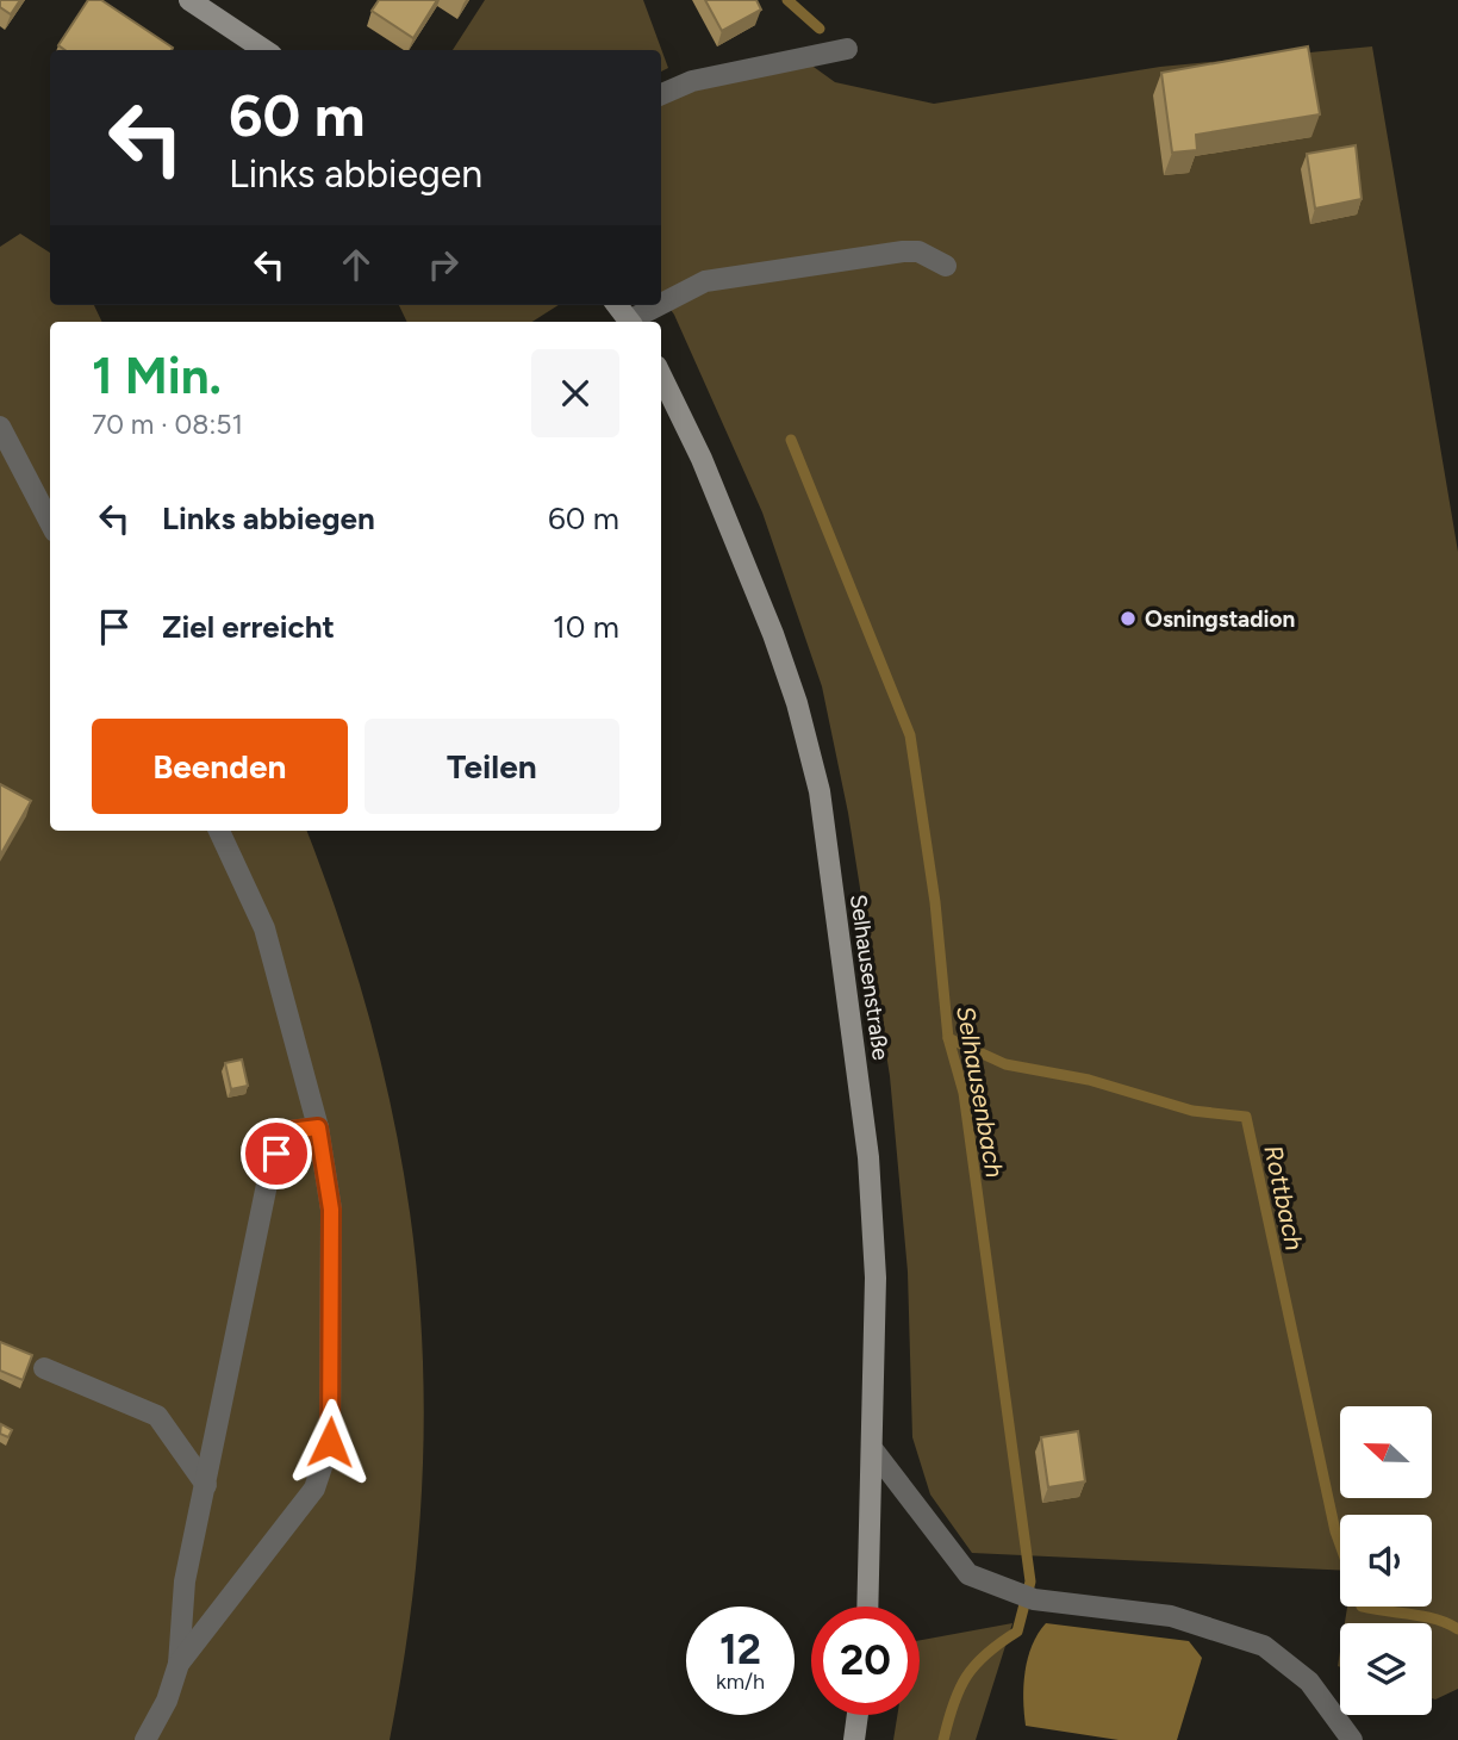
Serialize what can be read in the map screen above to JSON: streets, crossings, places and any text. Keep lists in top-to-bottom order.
{
  "streets": {
    "street": ["Selhausenstraße"]
  },
  "water": ["Selhausenbach", "Rottbach"],
  "places": ["Osningstadion"],
  "north": "left",
  "page": {
    "turn": ["60 m", "Links abbiegen"],
    "heading": ["1 Min.", "70 m · 08:51"],
    "list": [
      {
        "name": "Links abbiegen",
        "value": "60 m"
      },
      {
        "name": "Ziel erreicht",
        "value": "10 m"
      }
    ],
    "buttons": ["Beenden", "Teilen"],
    "speed": "12 km/h",
    "limit": "20"
  }
}
